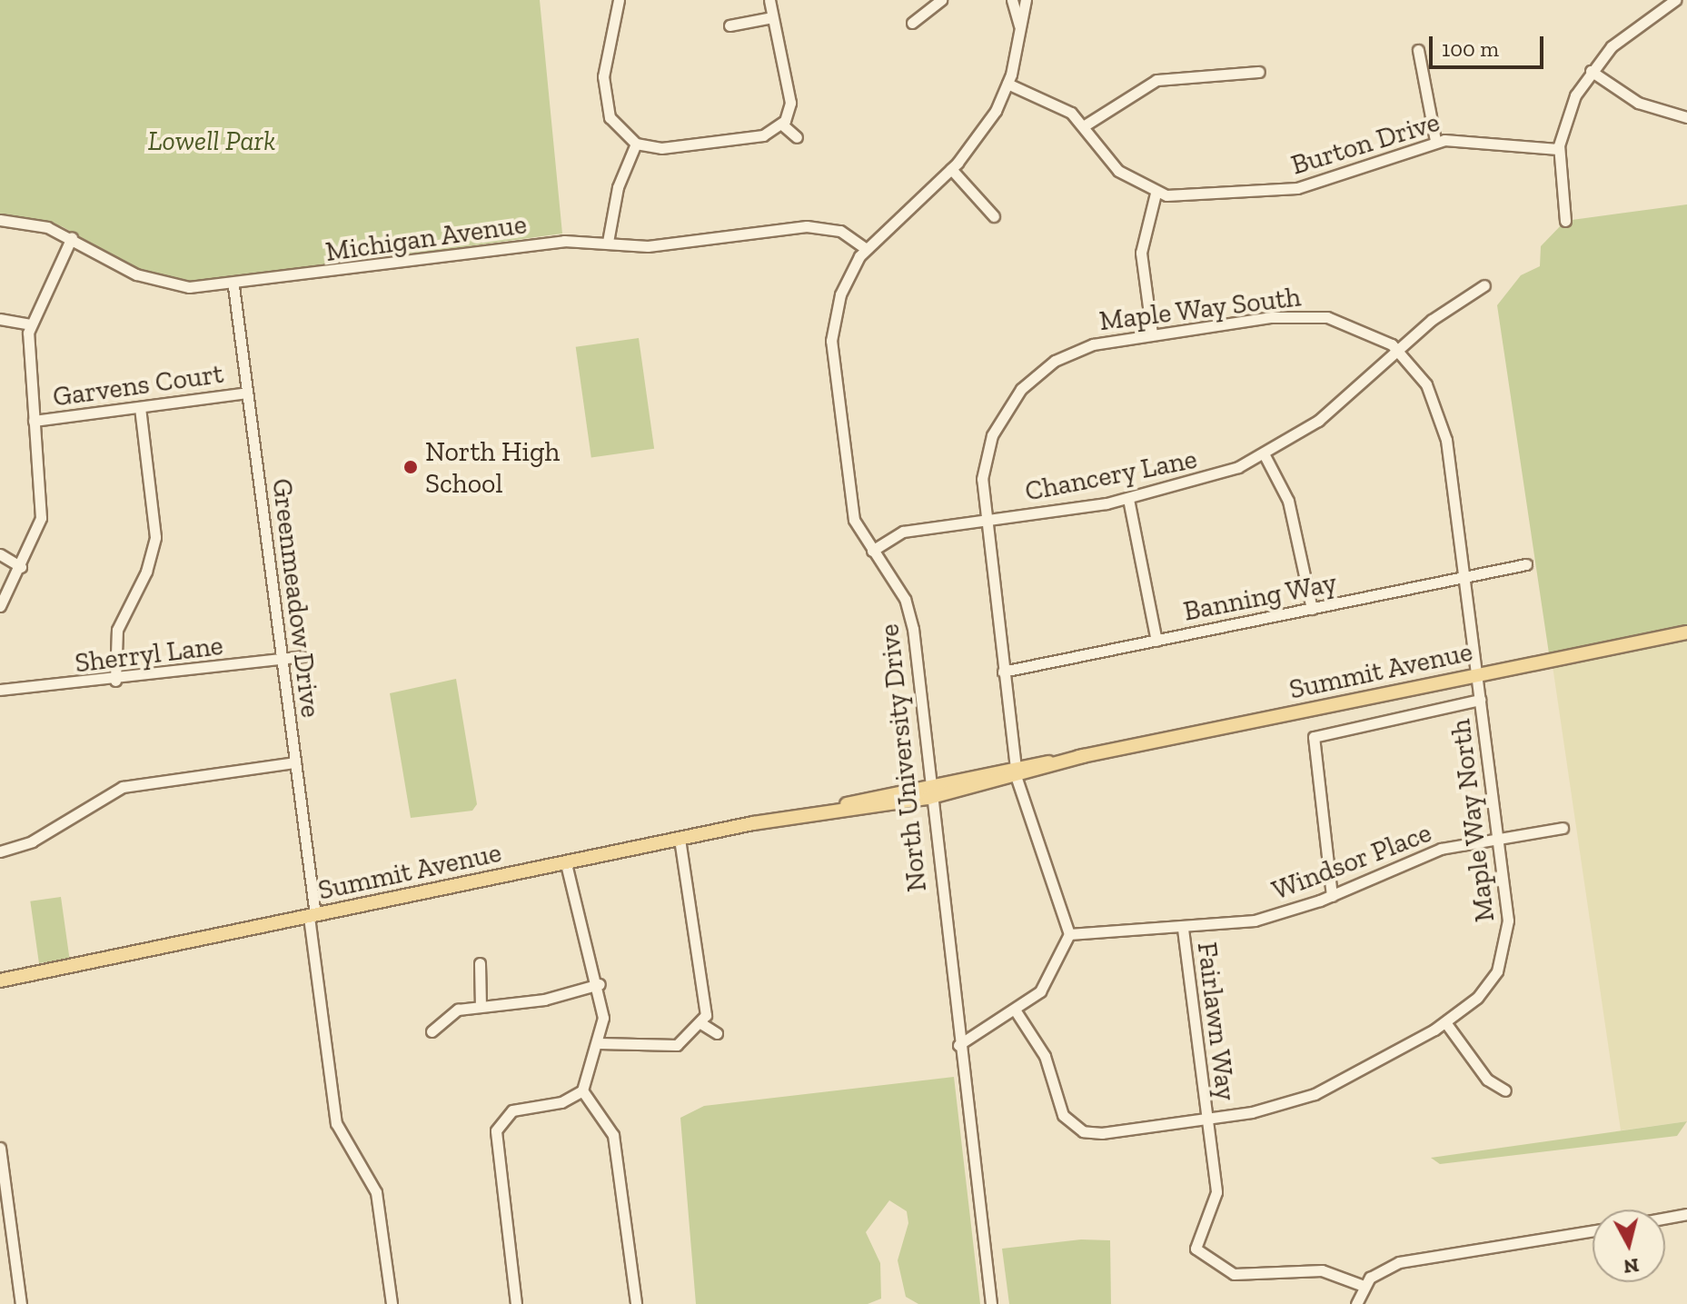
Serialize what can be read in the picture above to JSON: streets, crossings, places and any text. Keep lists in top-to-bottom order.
{
  "streets": {
    "main road": ["Summit Avenue"],
    "street": [
      "Burton Drive",
      "Michigan Avenue",
      "Maple Way South",
      "Garvens Court",
      "Chancery Lane",
      "Banning Way",
      "Greenmeadow Drive",
      "Sherryl Lane",
      "North University Drive",
      "Maple Way North",
      "Windsor Place",
      "Fairlawn Way"
    ]
  },
  "crossings": [
    ["Michigan Avenue", "Greenmeadow Drive"],
    ["Michigan Avenue", "North University Drive"],
    ["Maple Way South", "Chancery Lane"],
    ["Maple Way South", "Banning Way"],
    ["Maple Way South", "Summit Avenue"],
    ["Maple Way South", "Maple Way North"],
    ["Maple Way South", "Windsor Place"],
    ["Garvens Court", "Greenmeadow Drive"],
    ["Chancery Lane", "North University Drive"],
    ["Greenmeadow Drive", "Sherryl Lane"],
    ["Greenmeadow Drive", "Summit Avenue"],
    ["Summit Avenue", "North University Drive"],
    ["Summit Avenue", "Maple Way North"],
    ["Maple Way North", "Windsor Place"],
    ["Maple Way North", "Fairlawn Way"],
    ["Windsor Place", "Fairlawn Way"]
  ],
  "parks": ["Lowell Park"],
  "places": ["North High School"],
  "scale_bar": "100 m",
  "north": "bottom"
}
